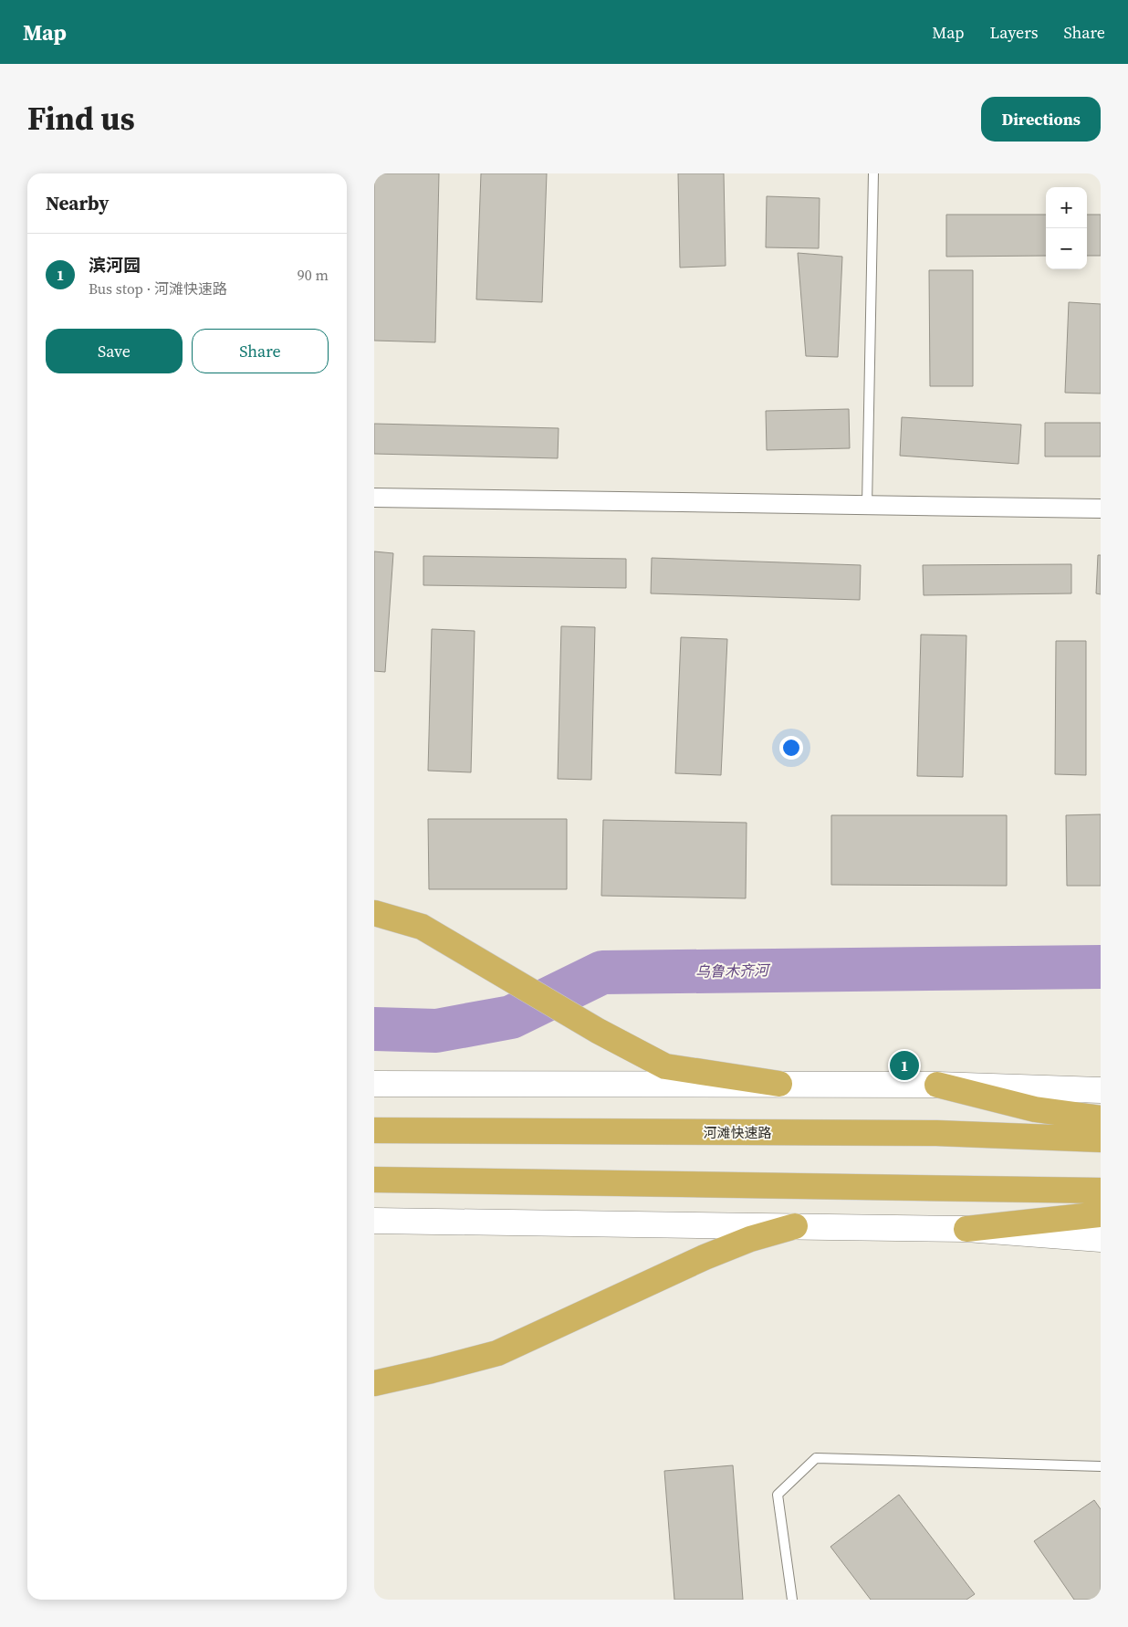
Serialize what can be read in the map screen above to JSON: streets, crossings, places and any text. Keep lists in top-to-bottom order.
{
  "streets": {
    "highway": ["河滩快速路"]
  },
  "water": ["乌鲁木齐河"],
  "page": {
    "header": "Map",
    "nav": ["Map", "Layers", "Share"],
    "title": "Find us",
    "buttons": [
      "Directions",
      ["Save", "Share"]
    ],
    "heading": "Nearby",
    "map_buttons": ["+", "−"],
    "list": [
      {
        "mark": "1",
        "name": "滨河园",
        "note": "Bus stop · 河滩快速路",
        "value": "90 m"
      }
    ],
    "pins": "1"
  }
}
